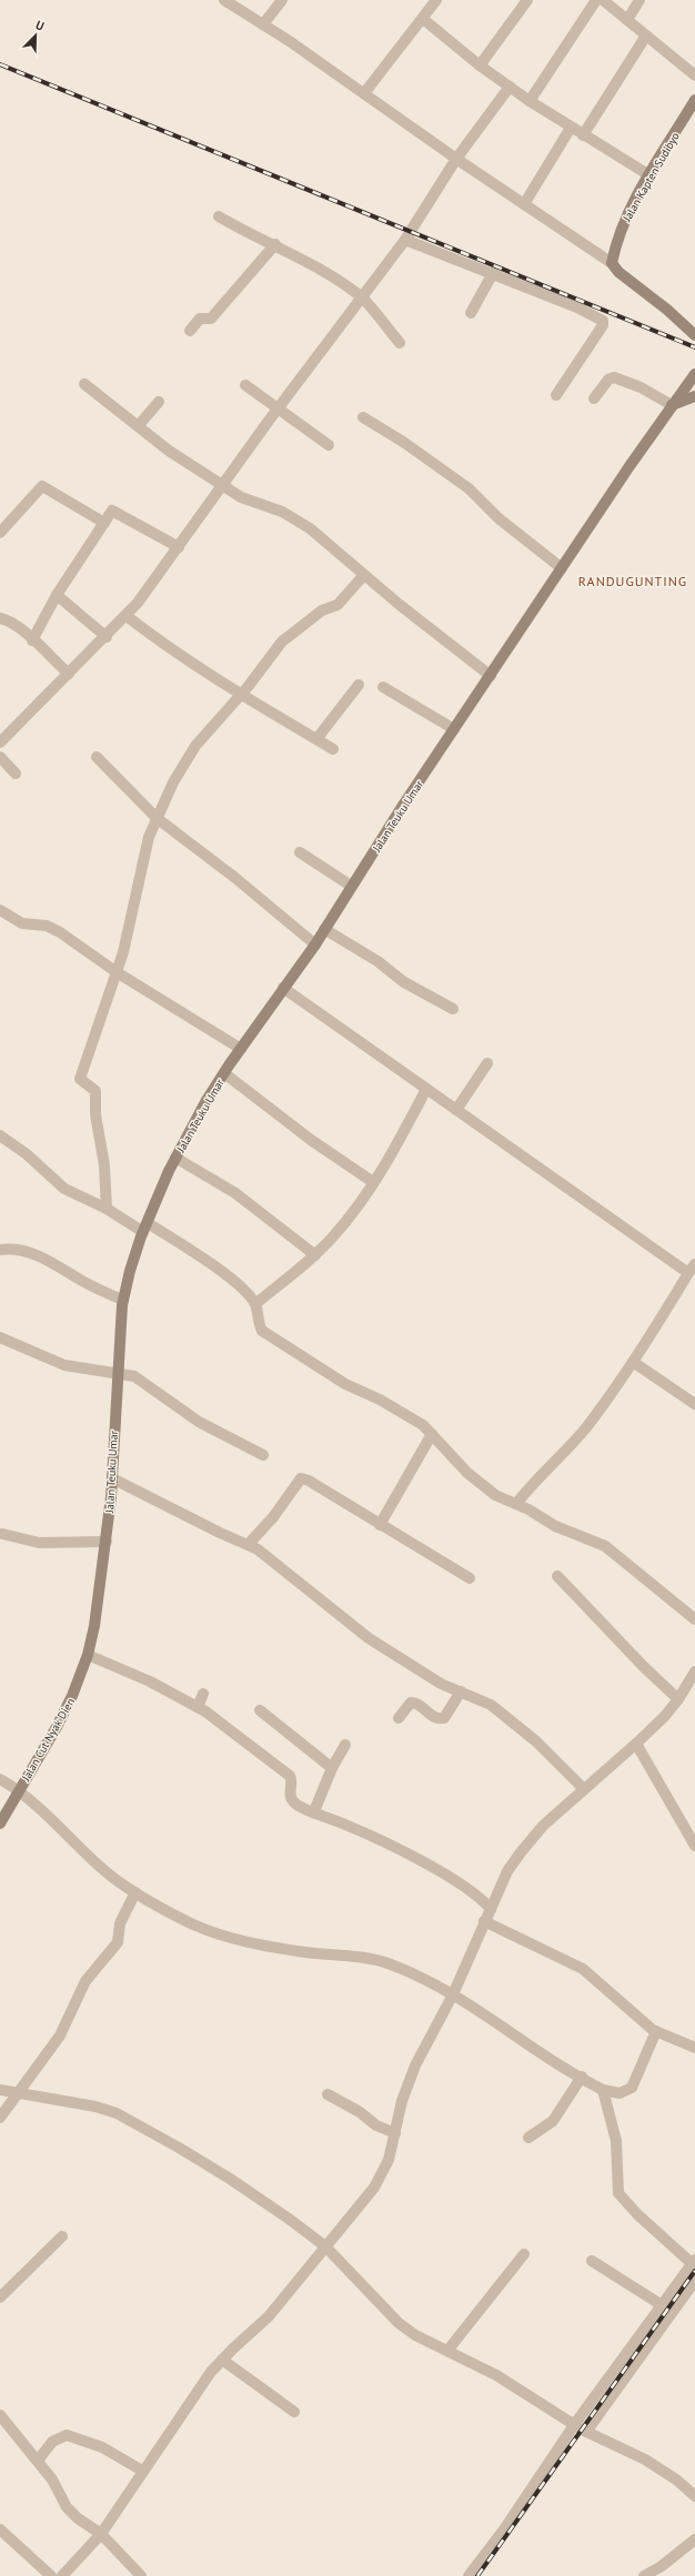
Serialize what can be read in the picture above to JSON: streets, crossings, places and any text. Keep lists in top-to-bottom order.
{
  "streets": {
    "main road": ["Jalan Kapten Sudibyo", "Jalan Teuku Umar", "Jalan Cut Nyak Dien"]
  },
  "crossings": [
    ["Jalan Teuku Umar", "Jalan Cut Nyak Dien"]
  ],
  "districts": ["RANDUGUNTING"],
  "north": "top right"
}
